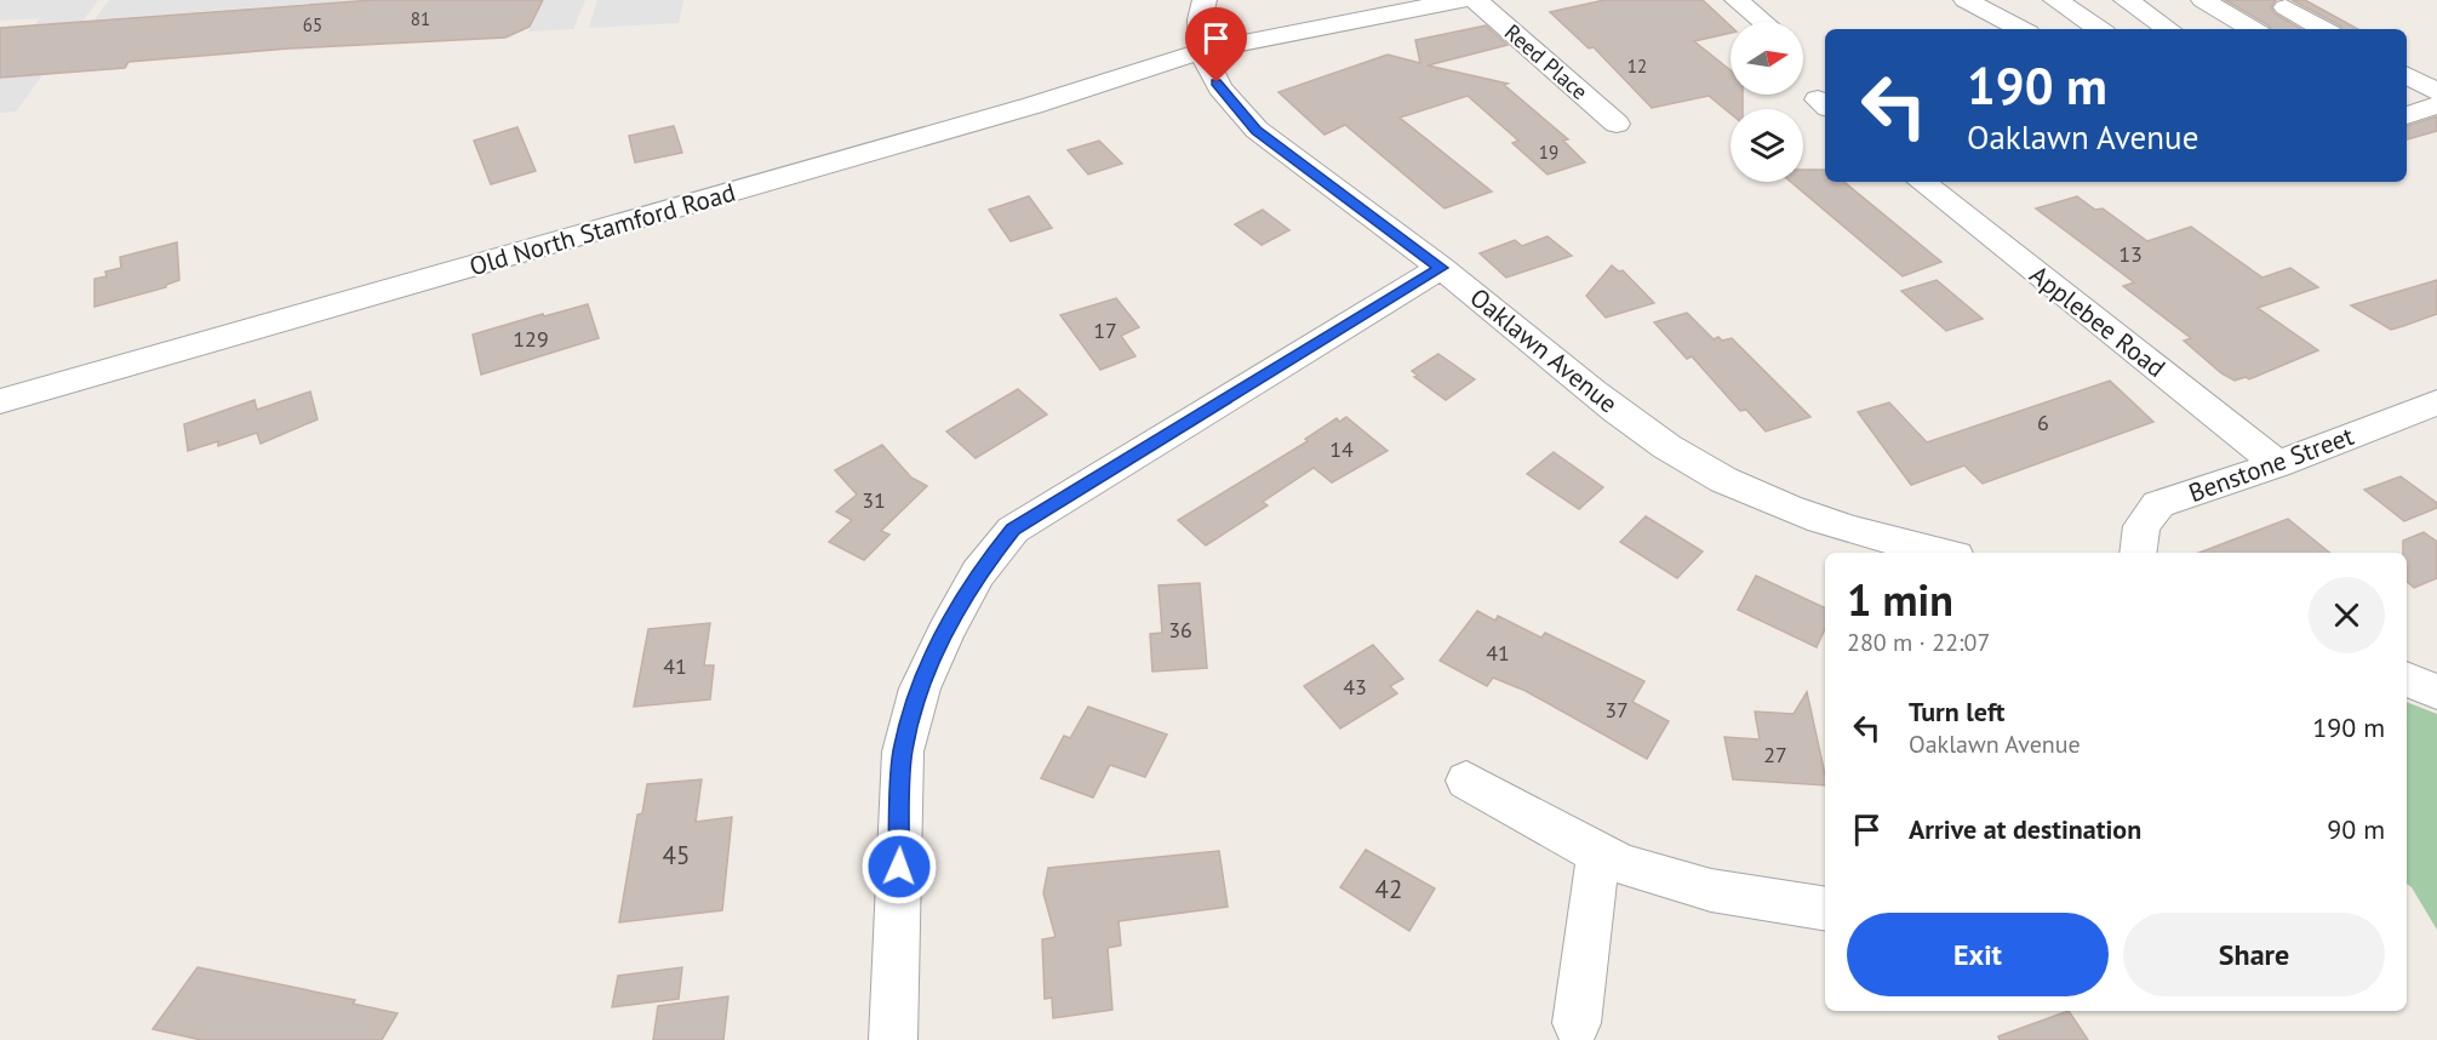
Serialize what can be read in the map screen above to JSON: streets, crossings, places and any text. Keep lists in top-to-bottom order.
{
  "streets": {
    "street": [
      "Reed Place",
      "Old North Stamford Road",
      "Applebee Road",
      "Oaklawn Avenue",
      "Benstone Street"
    ]
  },
  "crossings": [
    ["Old North Stamford Road", "Oaklawn Avenue"],
    ["Applebee Road", "Benstone Street"]
  ],
  "house_numbers": [
    "81",
    "65",
    "12",
    "19",
    "13",
    "17",
    "129",
    "6",
    "14",
    "31",
    "36",
    "41",
    "41",
    "43",
    "37",
    "27",
    "45",
    "42"
  ],
  "north": "right",
  "page": {
    "turn": ["190 m", "Oaklawn Avenue"],
    "heading": ["1 min", "280 m · 22:07"],
    "list": [
      {
        "name": "Turn left",
        "note": "Oaklawn Avenue",
        "value": "190 m"
      },
      {
        "name": "Arrive at destination",
        "value": "90 m"
      }
    ],
    "buttons": ["Exit", "Share"]
  }
}
